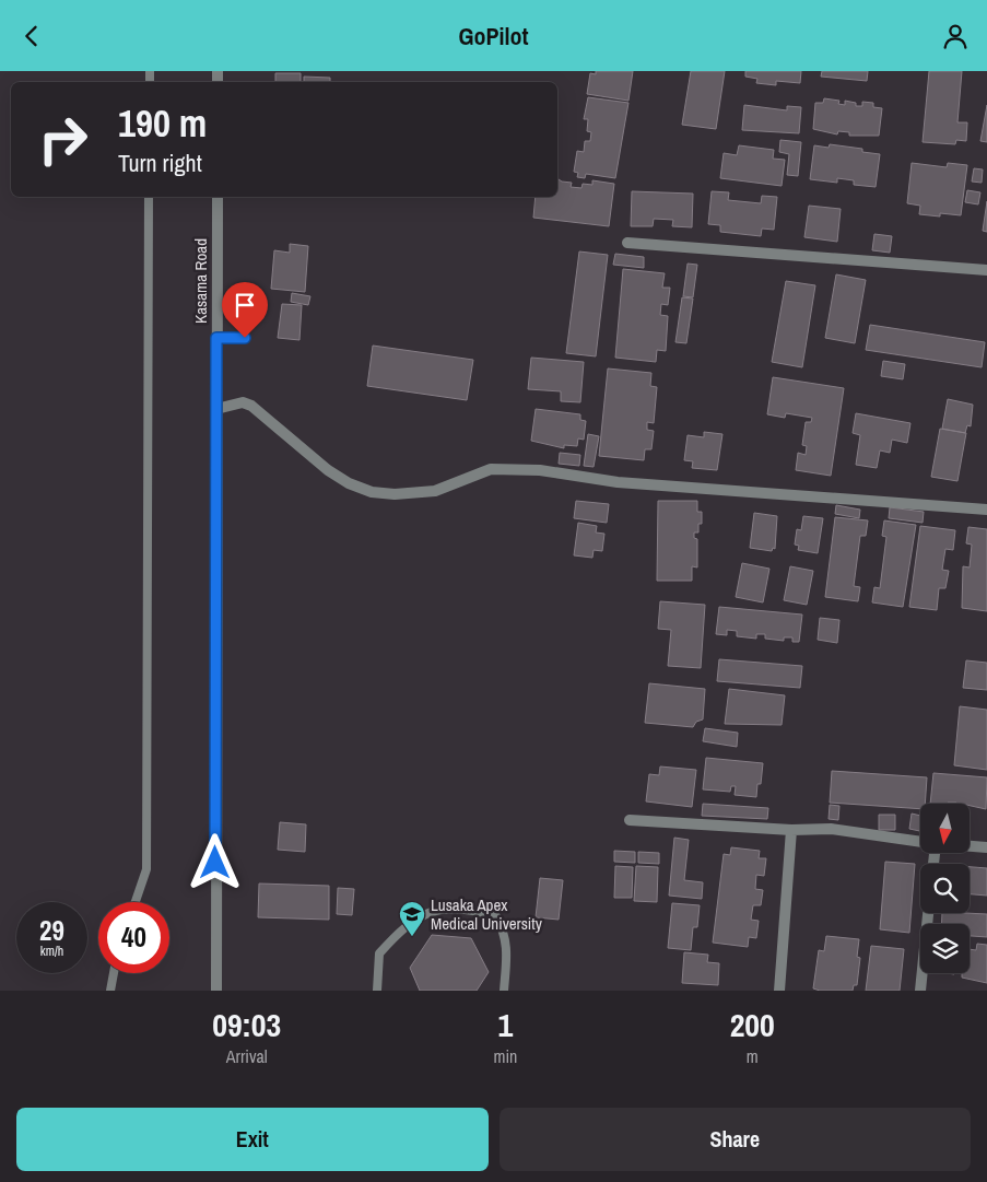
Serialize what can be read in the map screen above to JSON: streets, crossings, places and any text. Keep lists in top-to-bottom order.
{
  "streets": {
    "street": ["Kasama Road"]
  },
  "places": {
    "school or university": ["Lusaka Apex Medical University"]
  },
  "north": "bottom",
  "page": {
    "header": "GoPilot",
    "turn": ["190 m", "Turn right"],
    "speed": "29 km/h",
    "limit": "40",
    "eta": [
      "09:03",
      "Arrival",
      "1",
      "min",
      "200",
      "m"
    ],
    "buttons": ["Exit", "Share"]
  }
}
